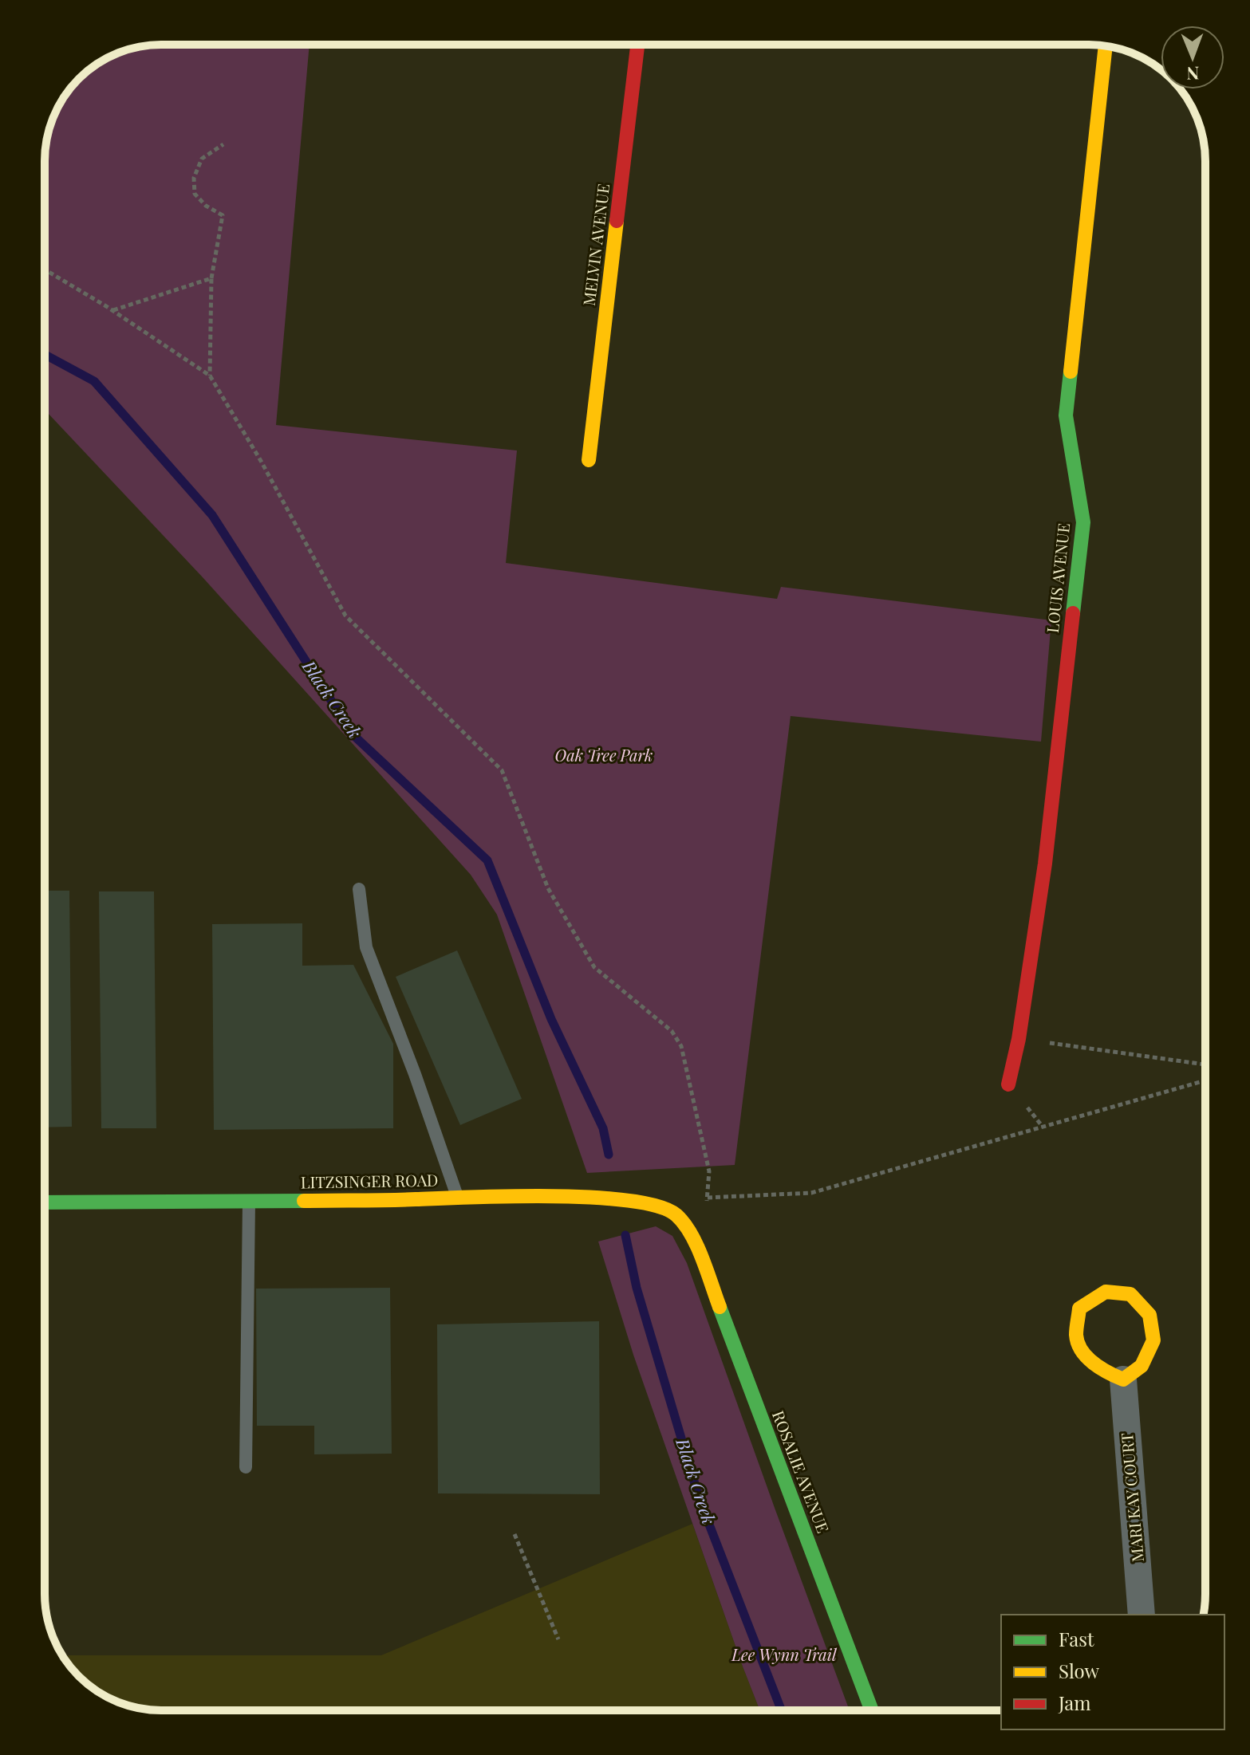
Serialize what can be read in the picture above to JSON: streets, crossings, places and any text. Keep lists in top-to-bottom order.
{
  "streets": {
    "street": [
      "MELVIN AVENUE",
      "LOUIS AVENUE",
      "LITZSINGER ROAD",
      "ROSALIE AVENUE",
      "MARI KAY COURT"
    ]
  },
  "crossings": [
    ["LITZSINGER ROAD", "ROSALIE AVENUE"]
  ],
  "water": ["Black Creek"],
  "parks": ["Oak Tree Park", "Lee Wynn Trail"],
  "legend": ["Fast", "Slow", "Jam"],
  "north": "bottom"
}
